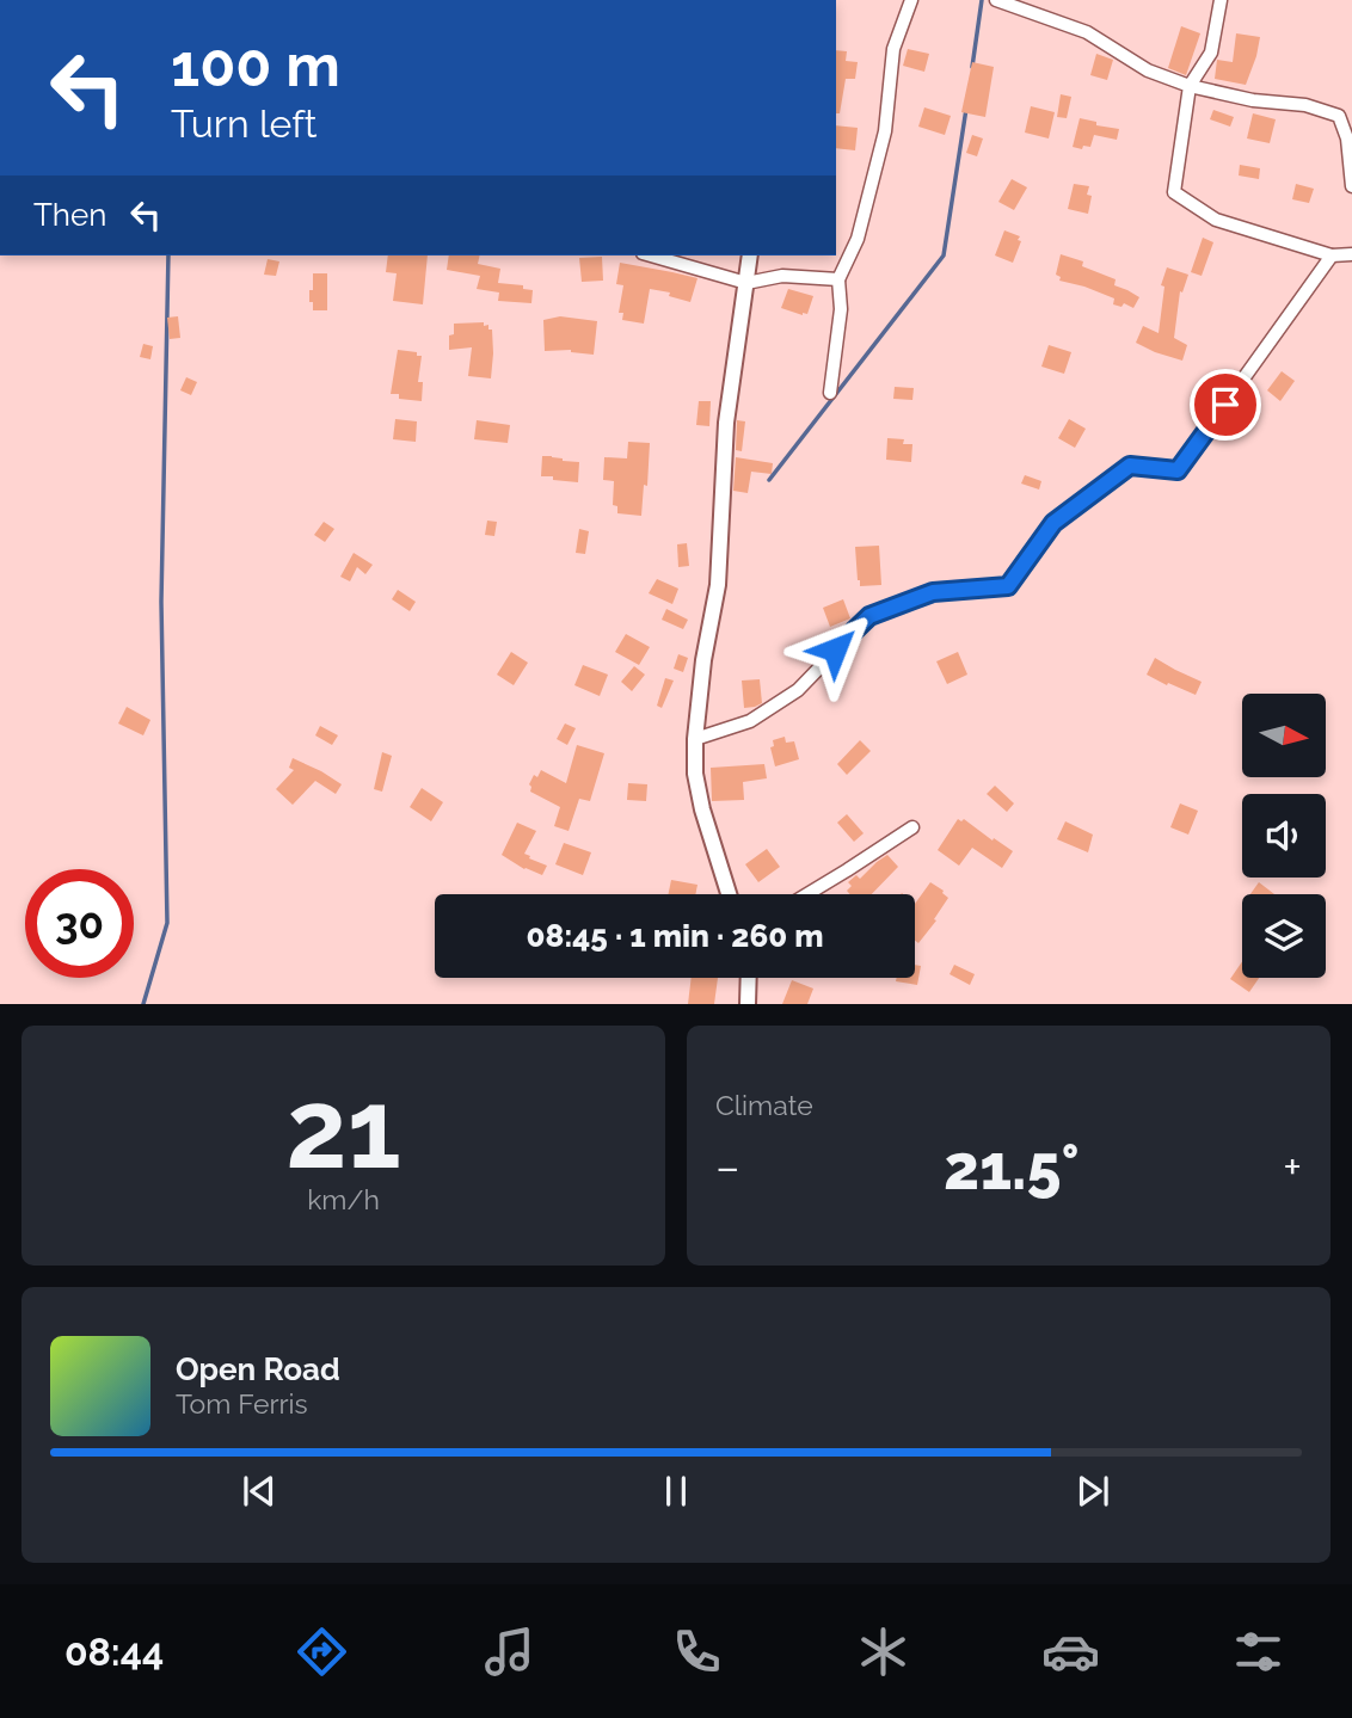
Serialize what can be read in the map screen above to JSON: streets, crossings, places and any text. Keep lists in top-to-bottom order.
{
  "north": "right",
  "page": {
    "turn": ["100 m", "Turn left"],
    "then": "Then",
    "limit": "30",
    "trip": "08:45 · 1 min · 260 m",
    "tile": [
      ["21", "km/h"],
      "Climate"
    ],
    "heat": ["−", "21.5°", "+"],
    "song": ["Open Road", "Tom Ferris"],
    "tabs": "08:44"
  }
}
